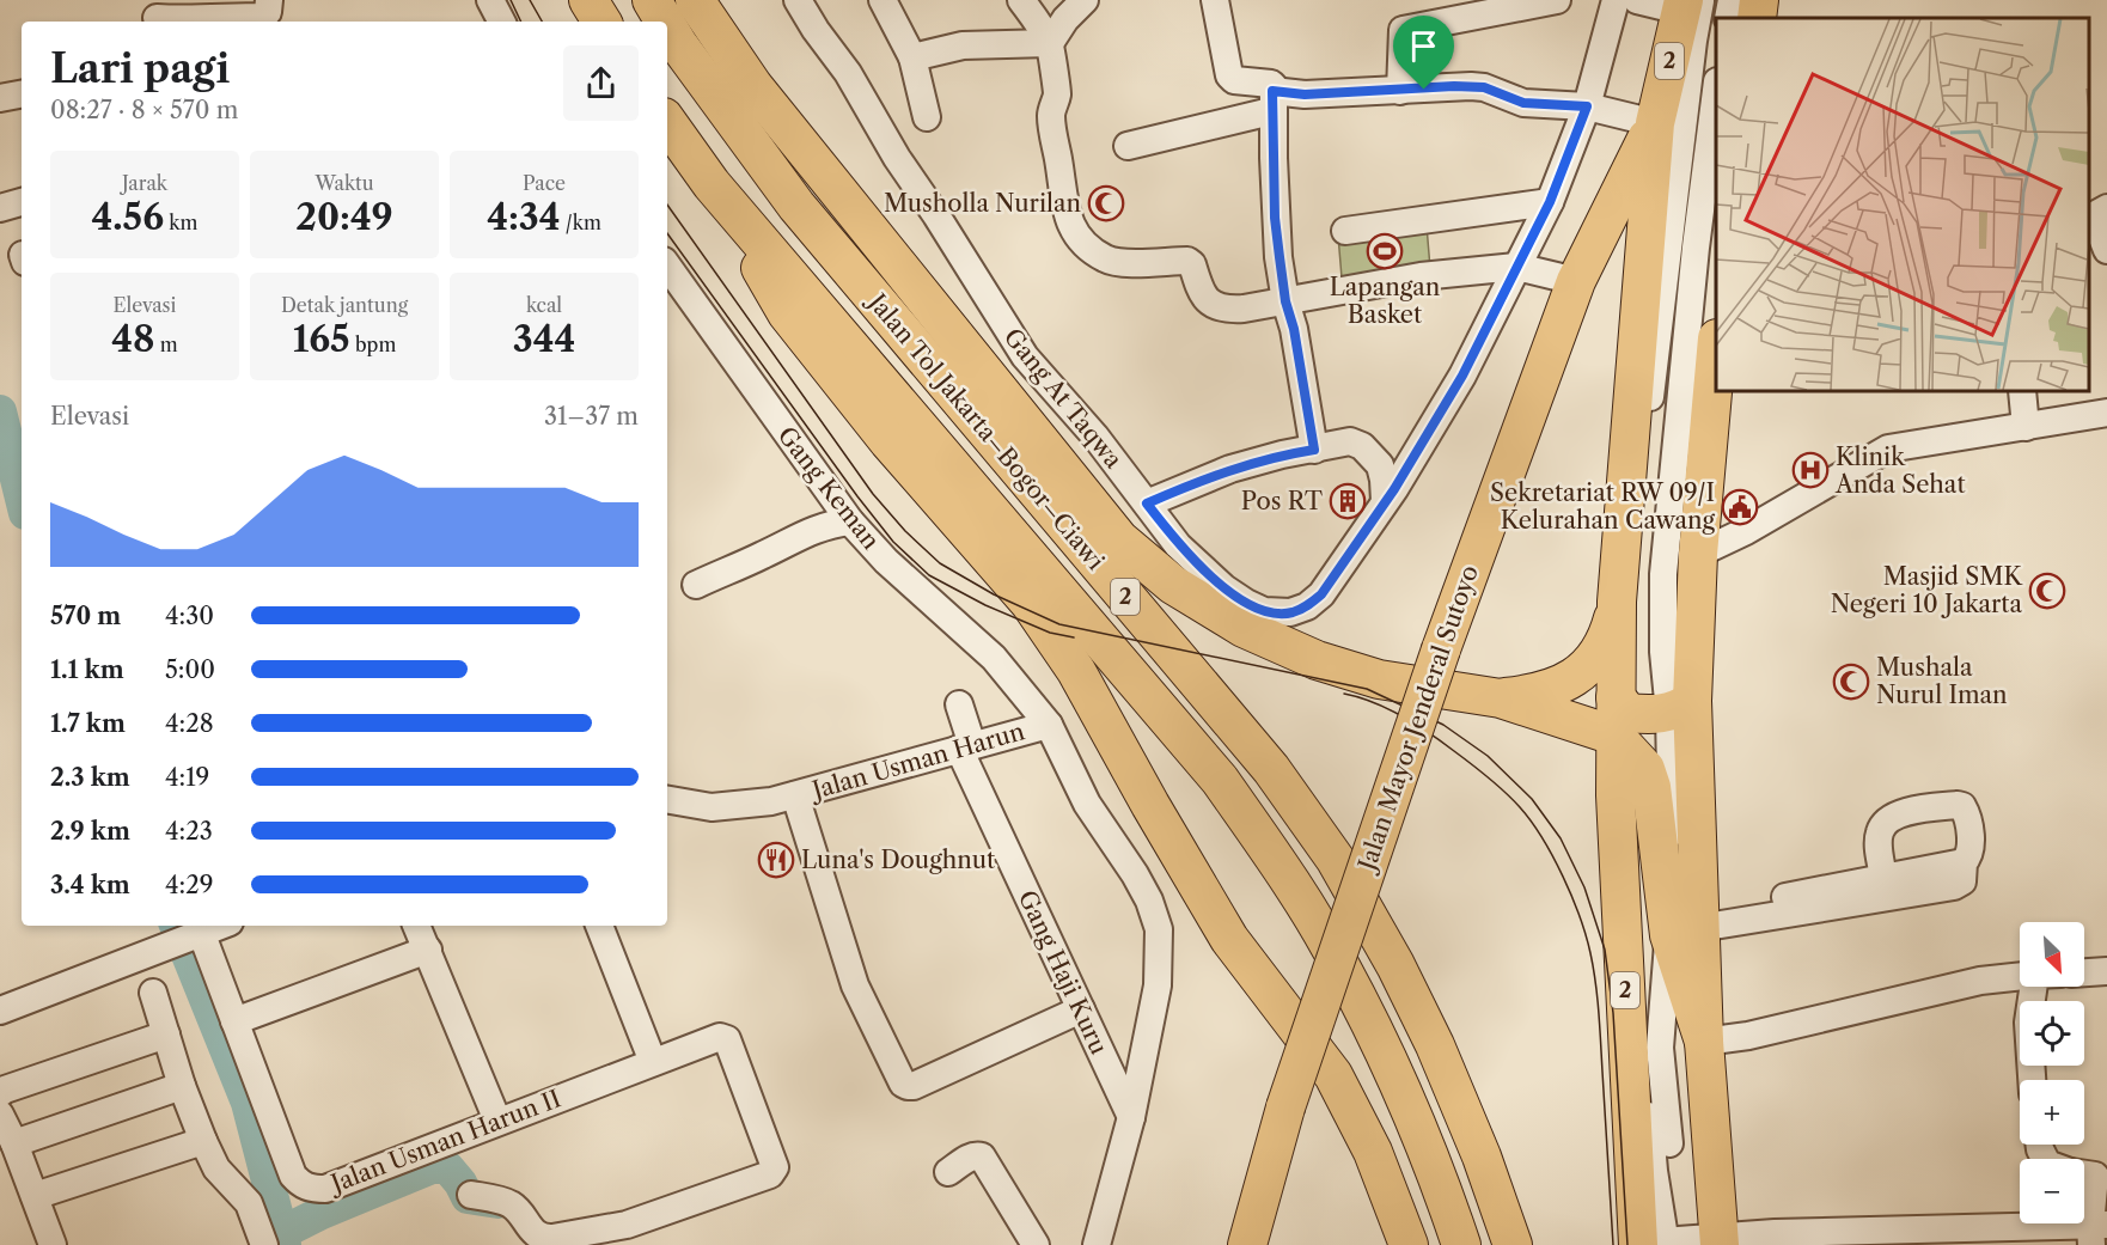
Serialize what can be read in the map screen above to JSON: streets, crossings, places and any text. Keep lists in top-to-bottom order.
{
  "streets": {
    "highway": ["2", "Jalan Tol Jakarta–Bogor–Ciawi", "Jalan Mayor Jenderal Sutoyo"],
    "street": [
      "Gang At Taqwa",
      "Gang Keman",
      "Jalan Usman Harun",
      "Gang Haji Kuru",
      "Jalan Usman Harun II"
    ]
  },
  "crossings": [
    ["Gang Keman", "Jalan Usman Harun"],
    ["Jalan Usman Harun", "Gang Haji Kuru"]
  ],
  "places": {
    "mosque": ["Musholla Nurilan", "Masjid SMK Negeri 10 Jakarta", "Mushala Nurul Iman"],
    "sports": ["Lapangan Basket"],
    "hospital": ["Klinik Anda Sehat"],
    "building": ["Pos RT"],
    "public building": ["Sekretariat RW 09/I Kelurahan Cawang"],
    "restaurant": ["Luna's Doughnut"]
  },
  "north": "bottom right",
  "page": {
    "heading": ["Lari pagi", "08:27 · 8 × 570 m"],
    "stats": [
      ["Jarak", "4.56 km"],
      ["Waktu", "20:49"],
      ["Pace", "4:34 /km"],
      ["Elevasi", "48 m"],
      ["Detak jantung", "165 bpm"],
      ["kcal", "344"]
    ],
    "chart": ["Elevasi", "31–37 m"],
    "list": [
      {
        "name": "570 m",
        "note": "4:30"
      },
      {
        "name": "1.1 km",
        "note": "5:00"
      },
      {
        "name": "1.7 km",
        "note": "4:28"
      },
      {
        "name": "2.3 km",
        "note": "4:19"
      },
      {
        "name": "2.9 km",
        "note": "4:23"
      },
      {
        "name": "3.4 km",
        "note": "4:29"
      }
    ],
    "map_buttons": ["+", "−"]
  }
}
